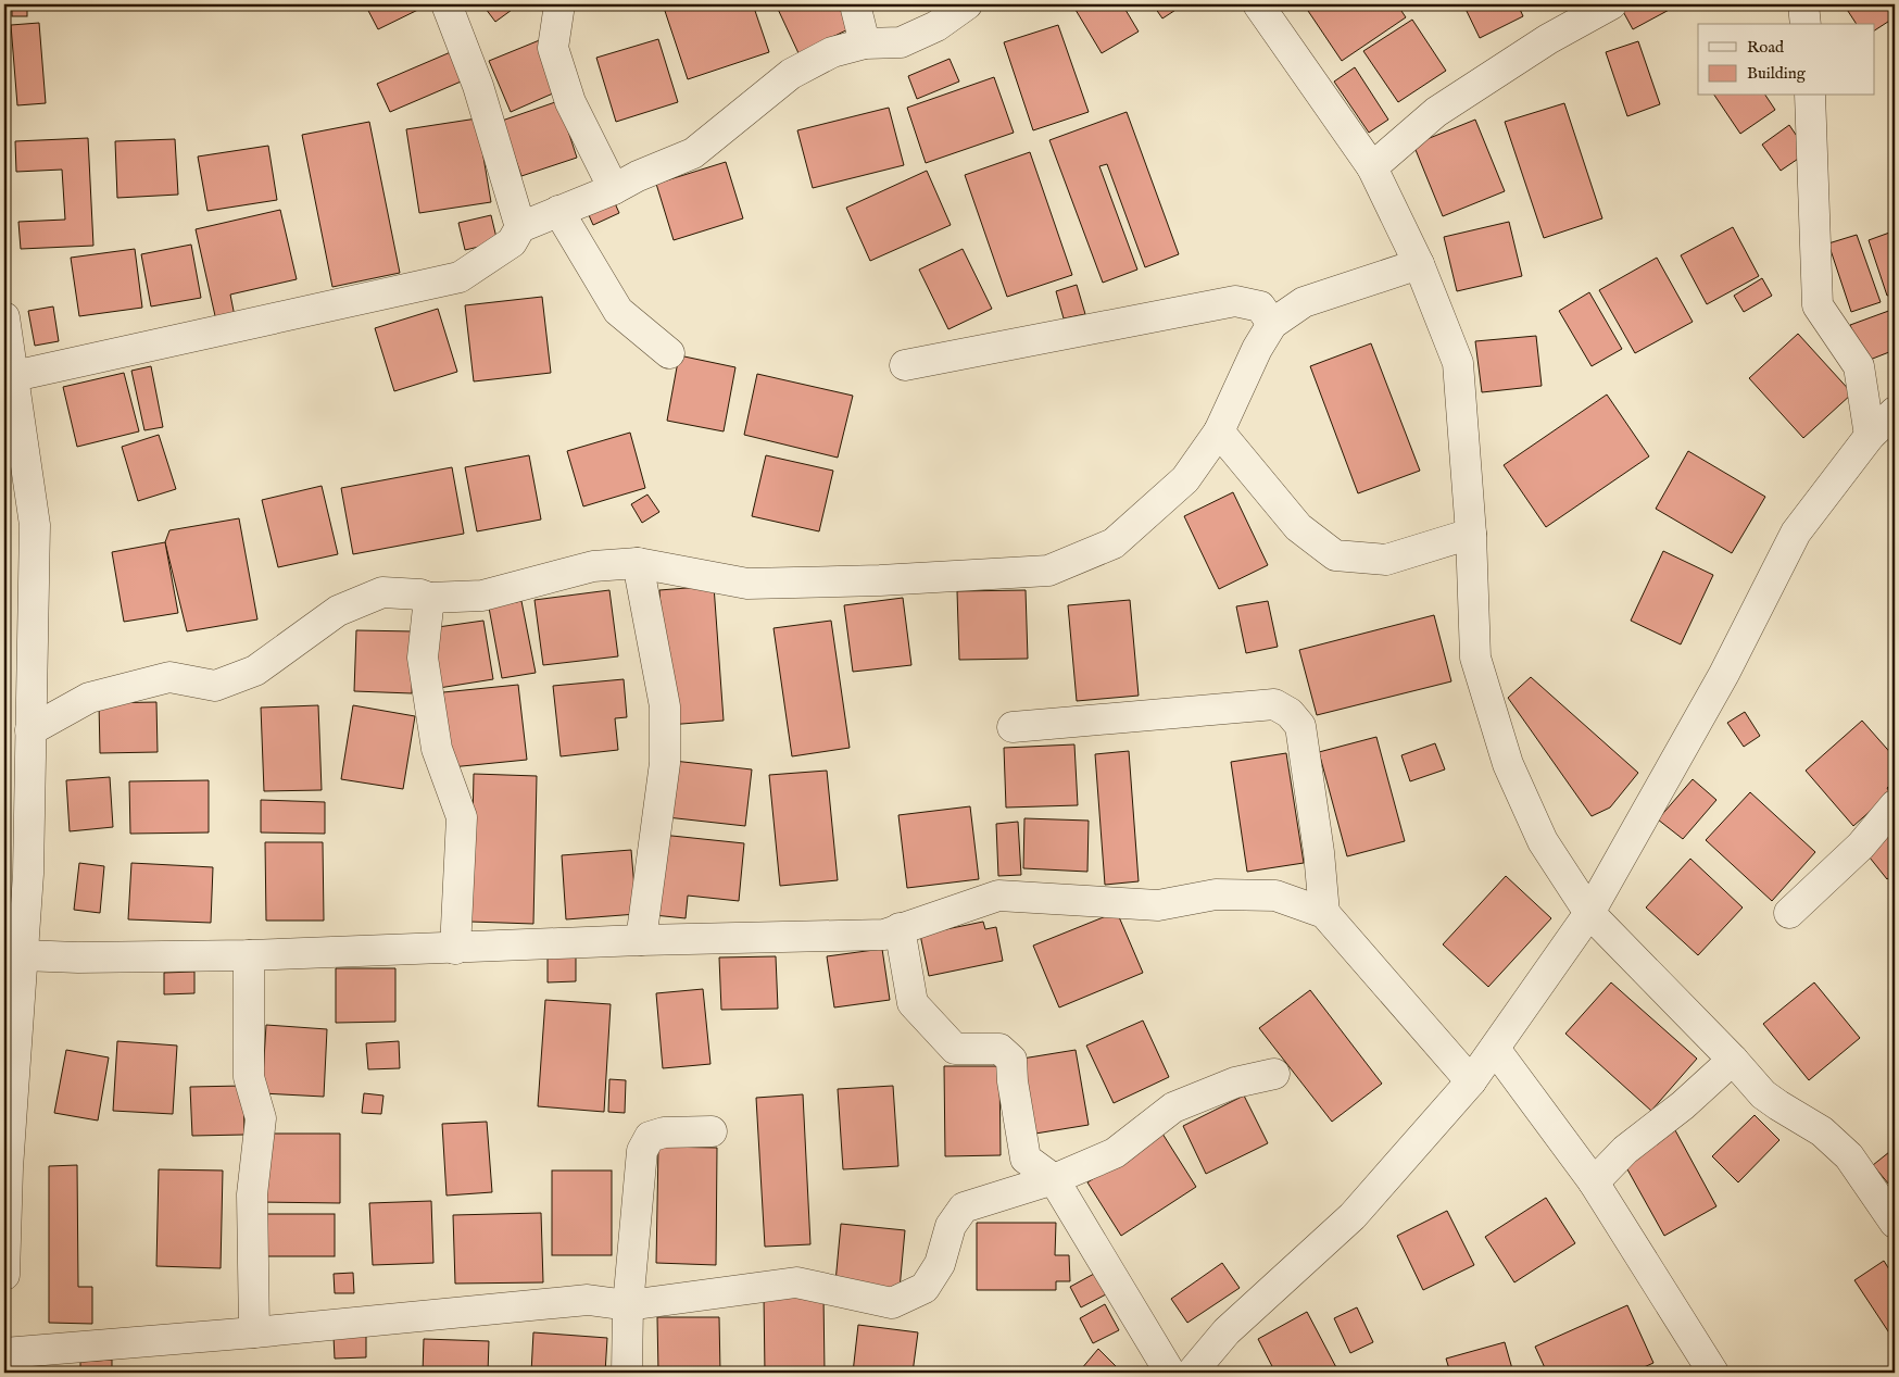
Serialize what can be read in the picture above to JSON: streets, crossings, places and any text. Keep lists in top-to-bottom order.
{
  "legend": ["Road", "Building"]
}
